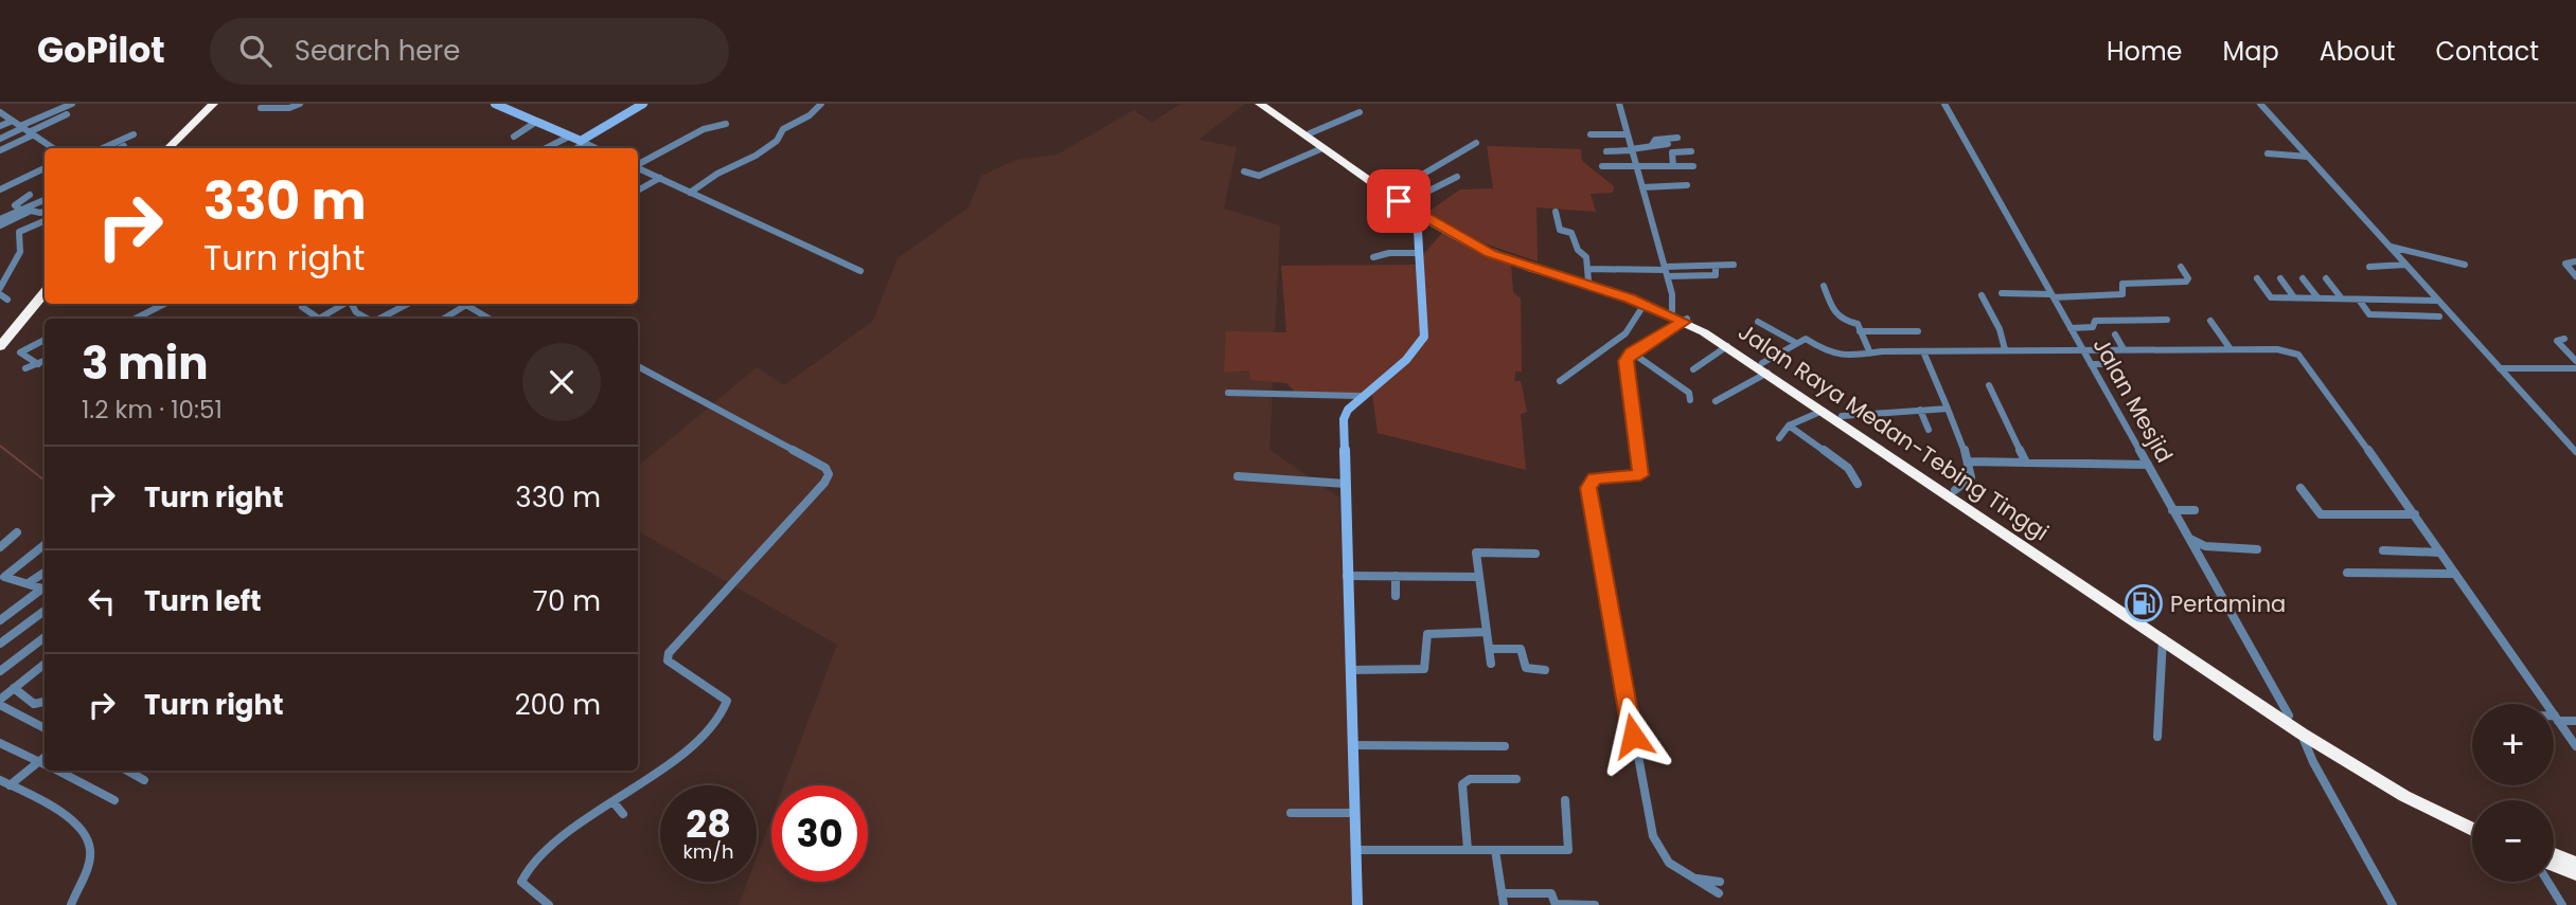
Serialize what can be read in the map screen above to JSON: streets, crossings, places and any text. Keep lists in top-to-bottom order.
{
  "streets": {
    "highway": ["Jalan Raya Medan-Tebing Tinggi"],
    "street": ["Jalan Mesjid"]
  },
  "crossings": [
    ["Jalan Mesjid", "Jalan Raya Medan-Tebing Tinggi"]
  ],
  "places": {
    "fuel station": ["Pertamina"]
  },
  "page": {
    "header": "GoPilot",
    "search": "Search here",
    "nav": [
      "Home",
      "Map",
      "About",
      "Contact"
    ],
    "turn": ["330 m", "Turn right"],
    "heading": ["3 min", "1.2 km · 10:51"],
    "list": [
      {
        "name": "Turn right",
        "value": "330 m"
      },
      {
        "name": "Turn left",
        "value": "70 m"
      },
      {
        "name": "Turn right",
        "value": "200 m"
      }
    ],
    "map_buttons": ["+", "−"],
    "speed": "28 km/h",
    "limit": "30"
  }
}
